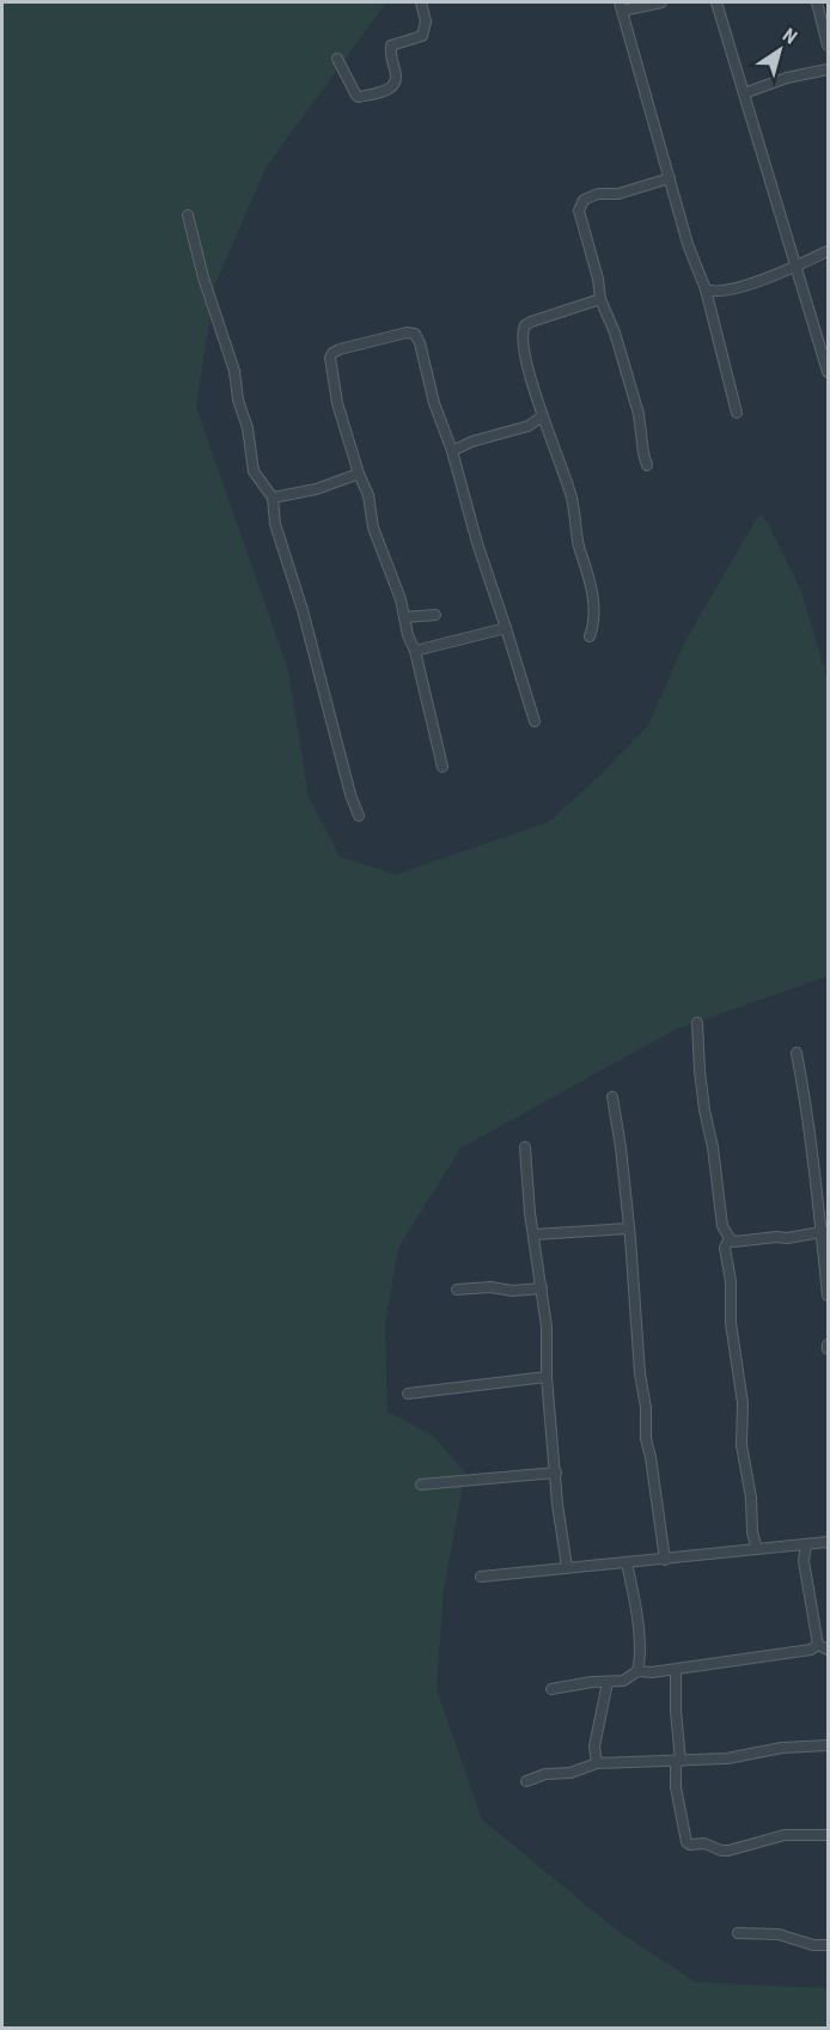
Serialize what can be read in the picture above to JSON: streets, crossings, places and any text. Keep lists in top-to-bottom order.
{
  "north": "top right"
}
